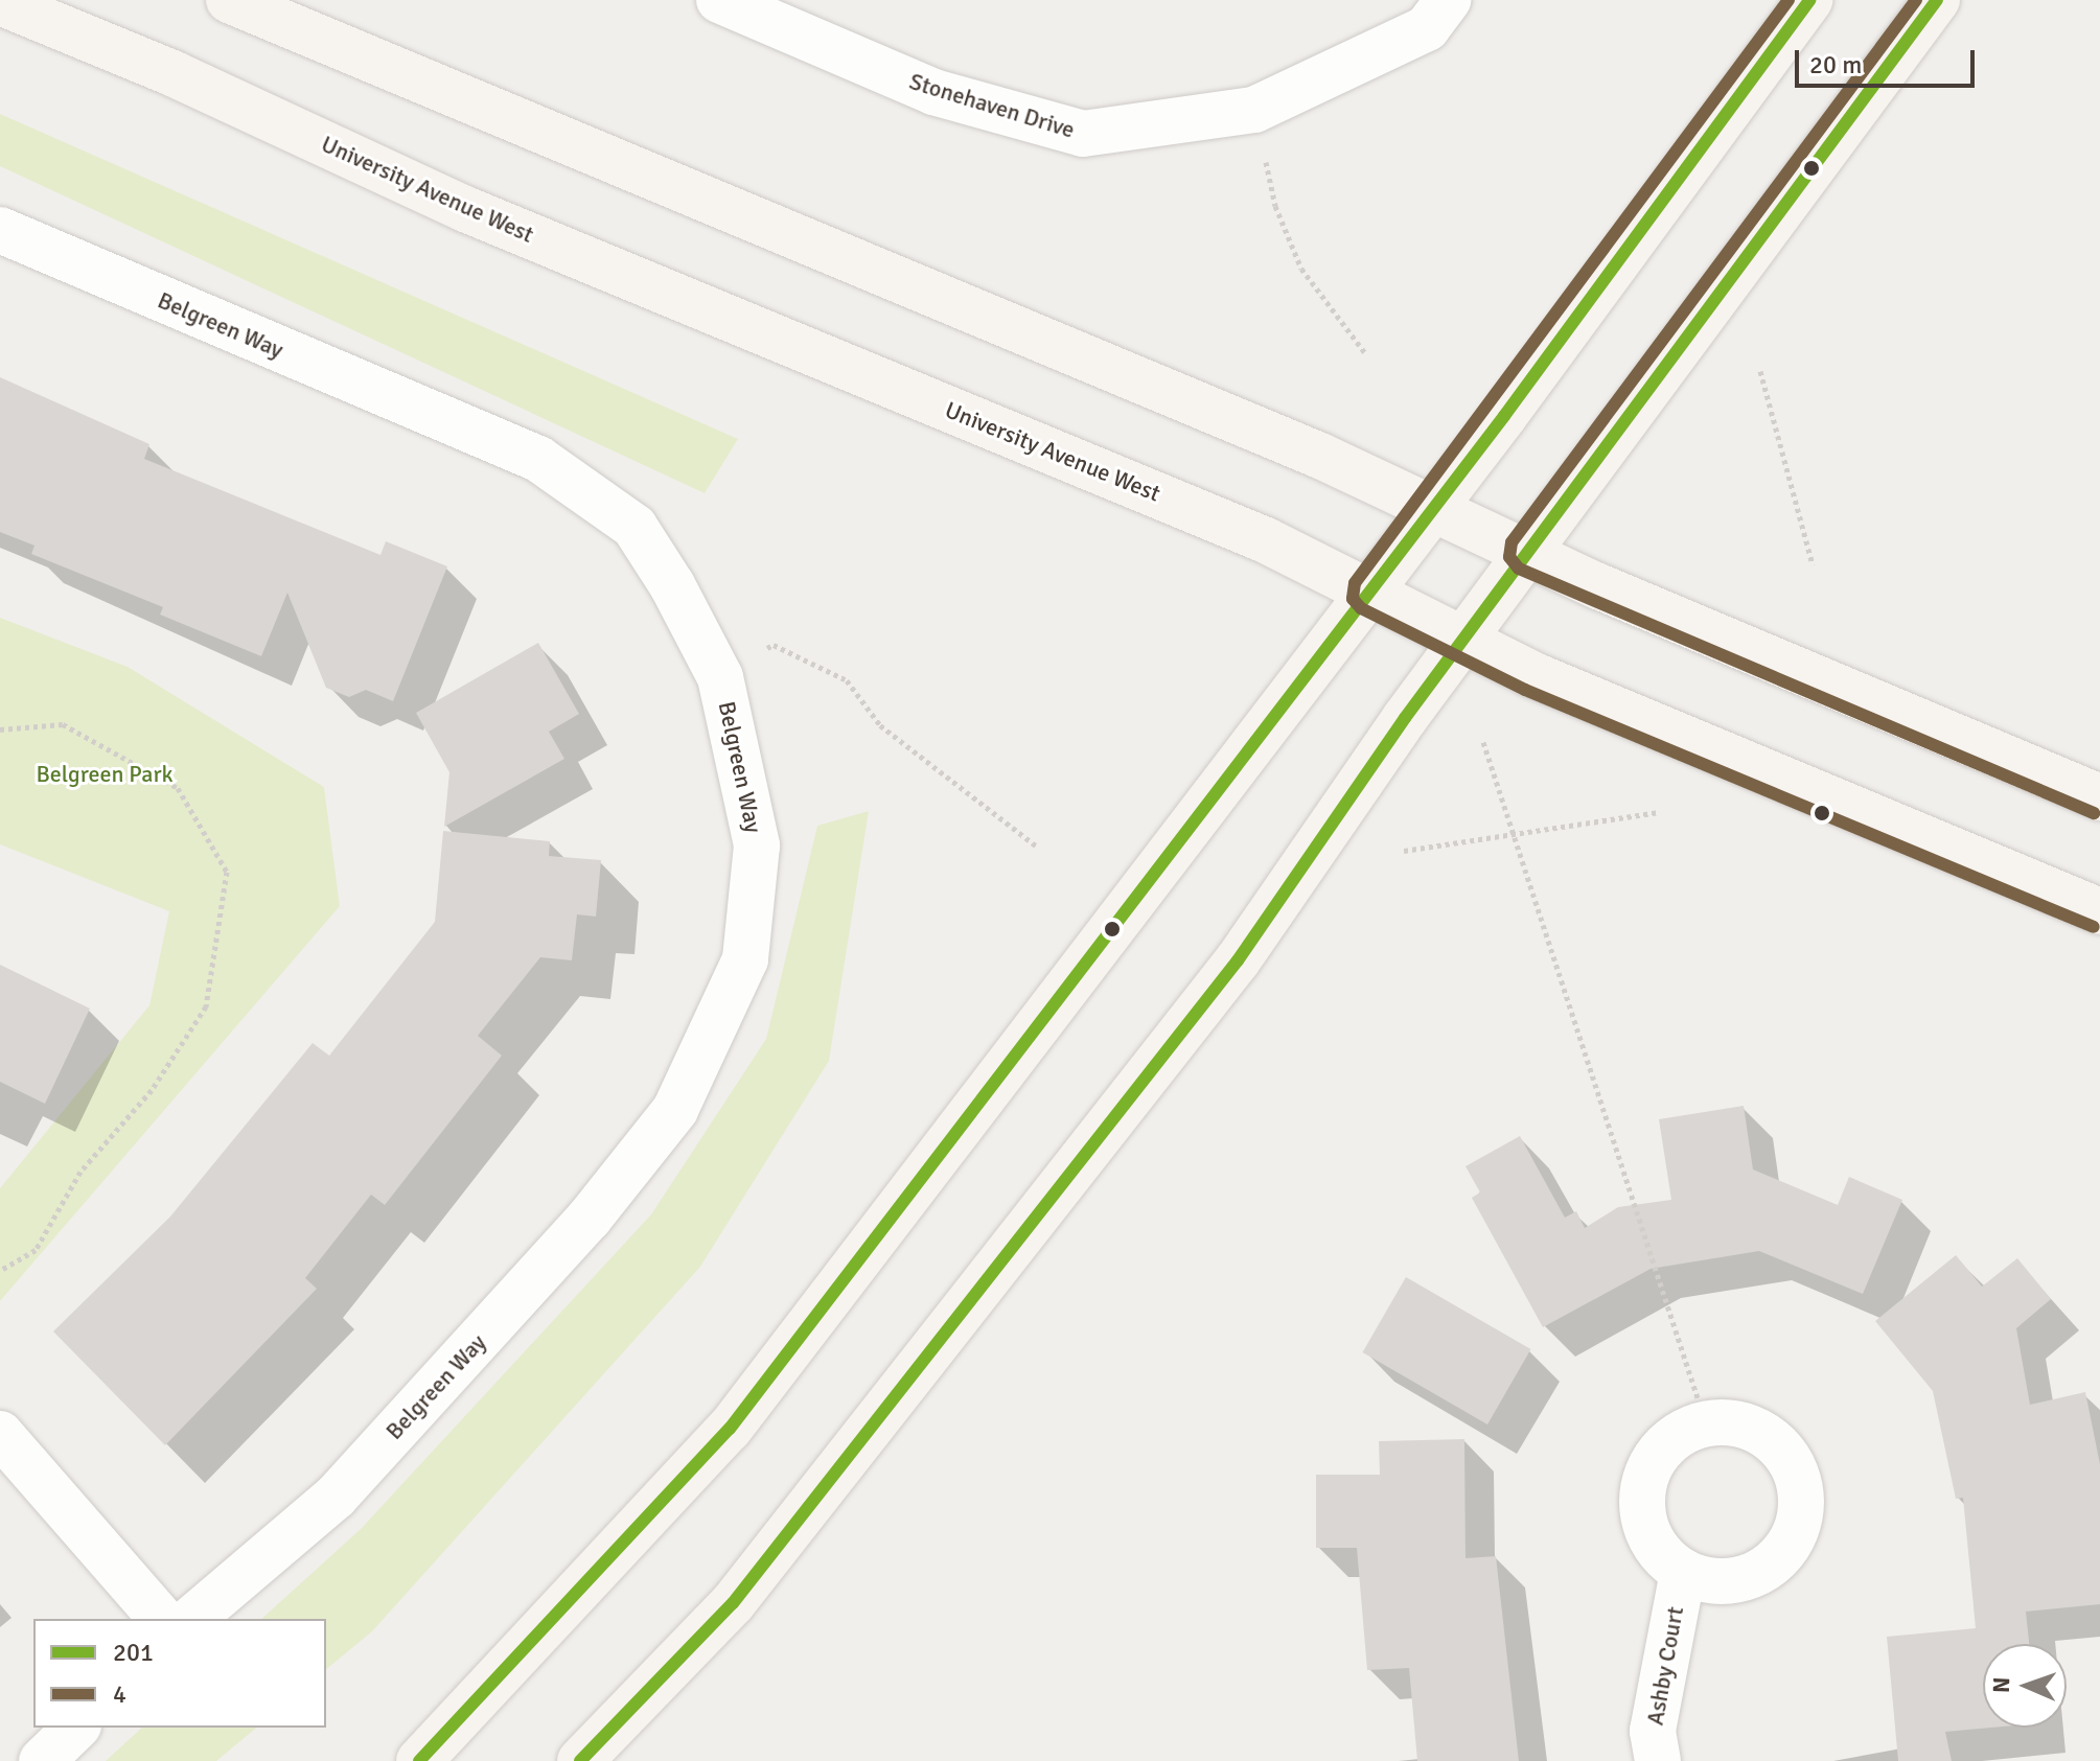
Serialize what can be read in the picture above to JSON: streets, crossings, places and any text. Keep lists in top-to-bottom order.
{
  "streets": {
    "main road": ["University Avenue West"],
    "street": ["Stonehaven Drive", "Belgreen Way", "Ashby Court"]
  },
  "parks": ["Belgreen Park"],
  "lines": ["transit line 201", "transit line 4"],
  "legend": ["201", "4"],
  "scale_bar": "20 m",
  "north": "left"
}
